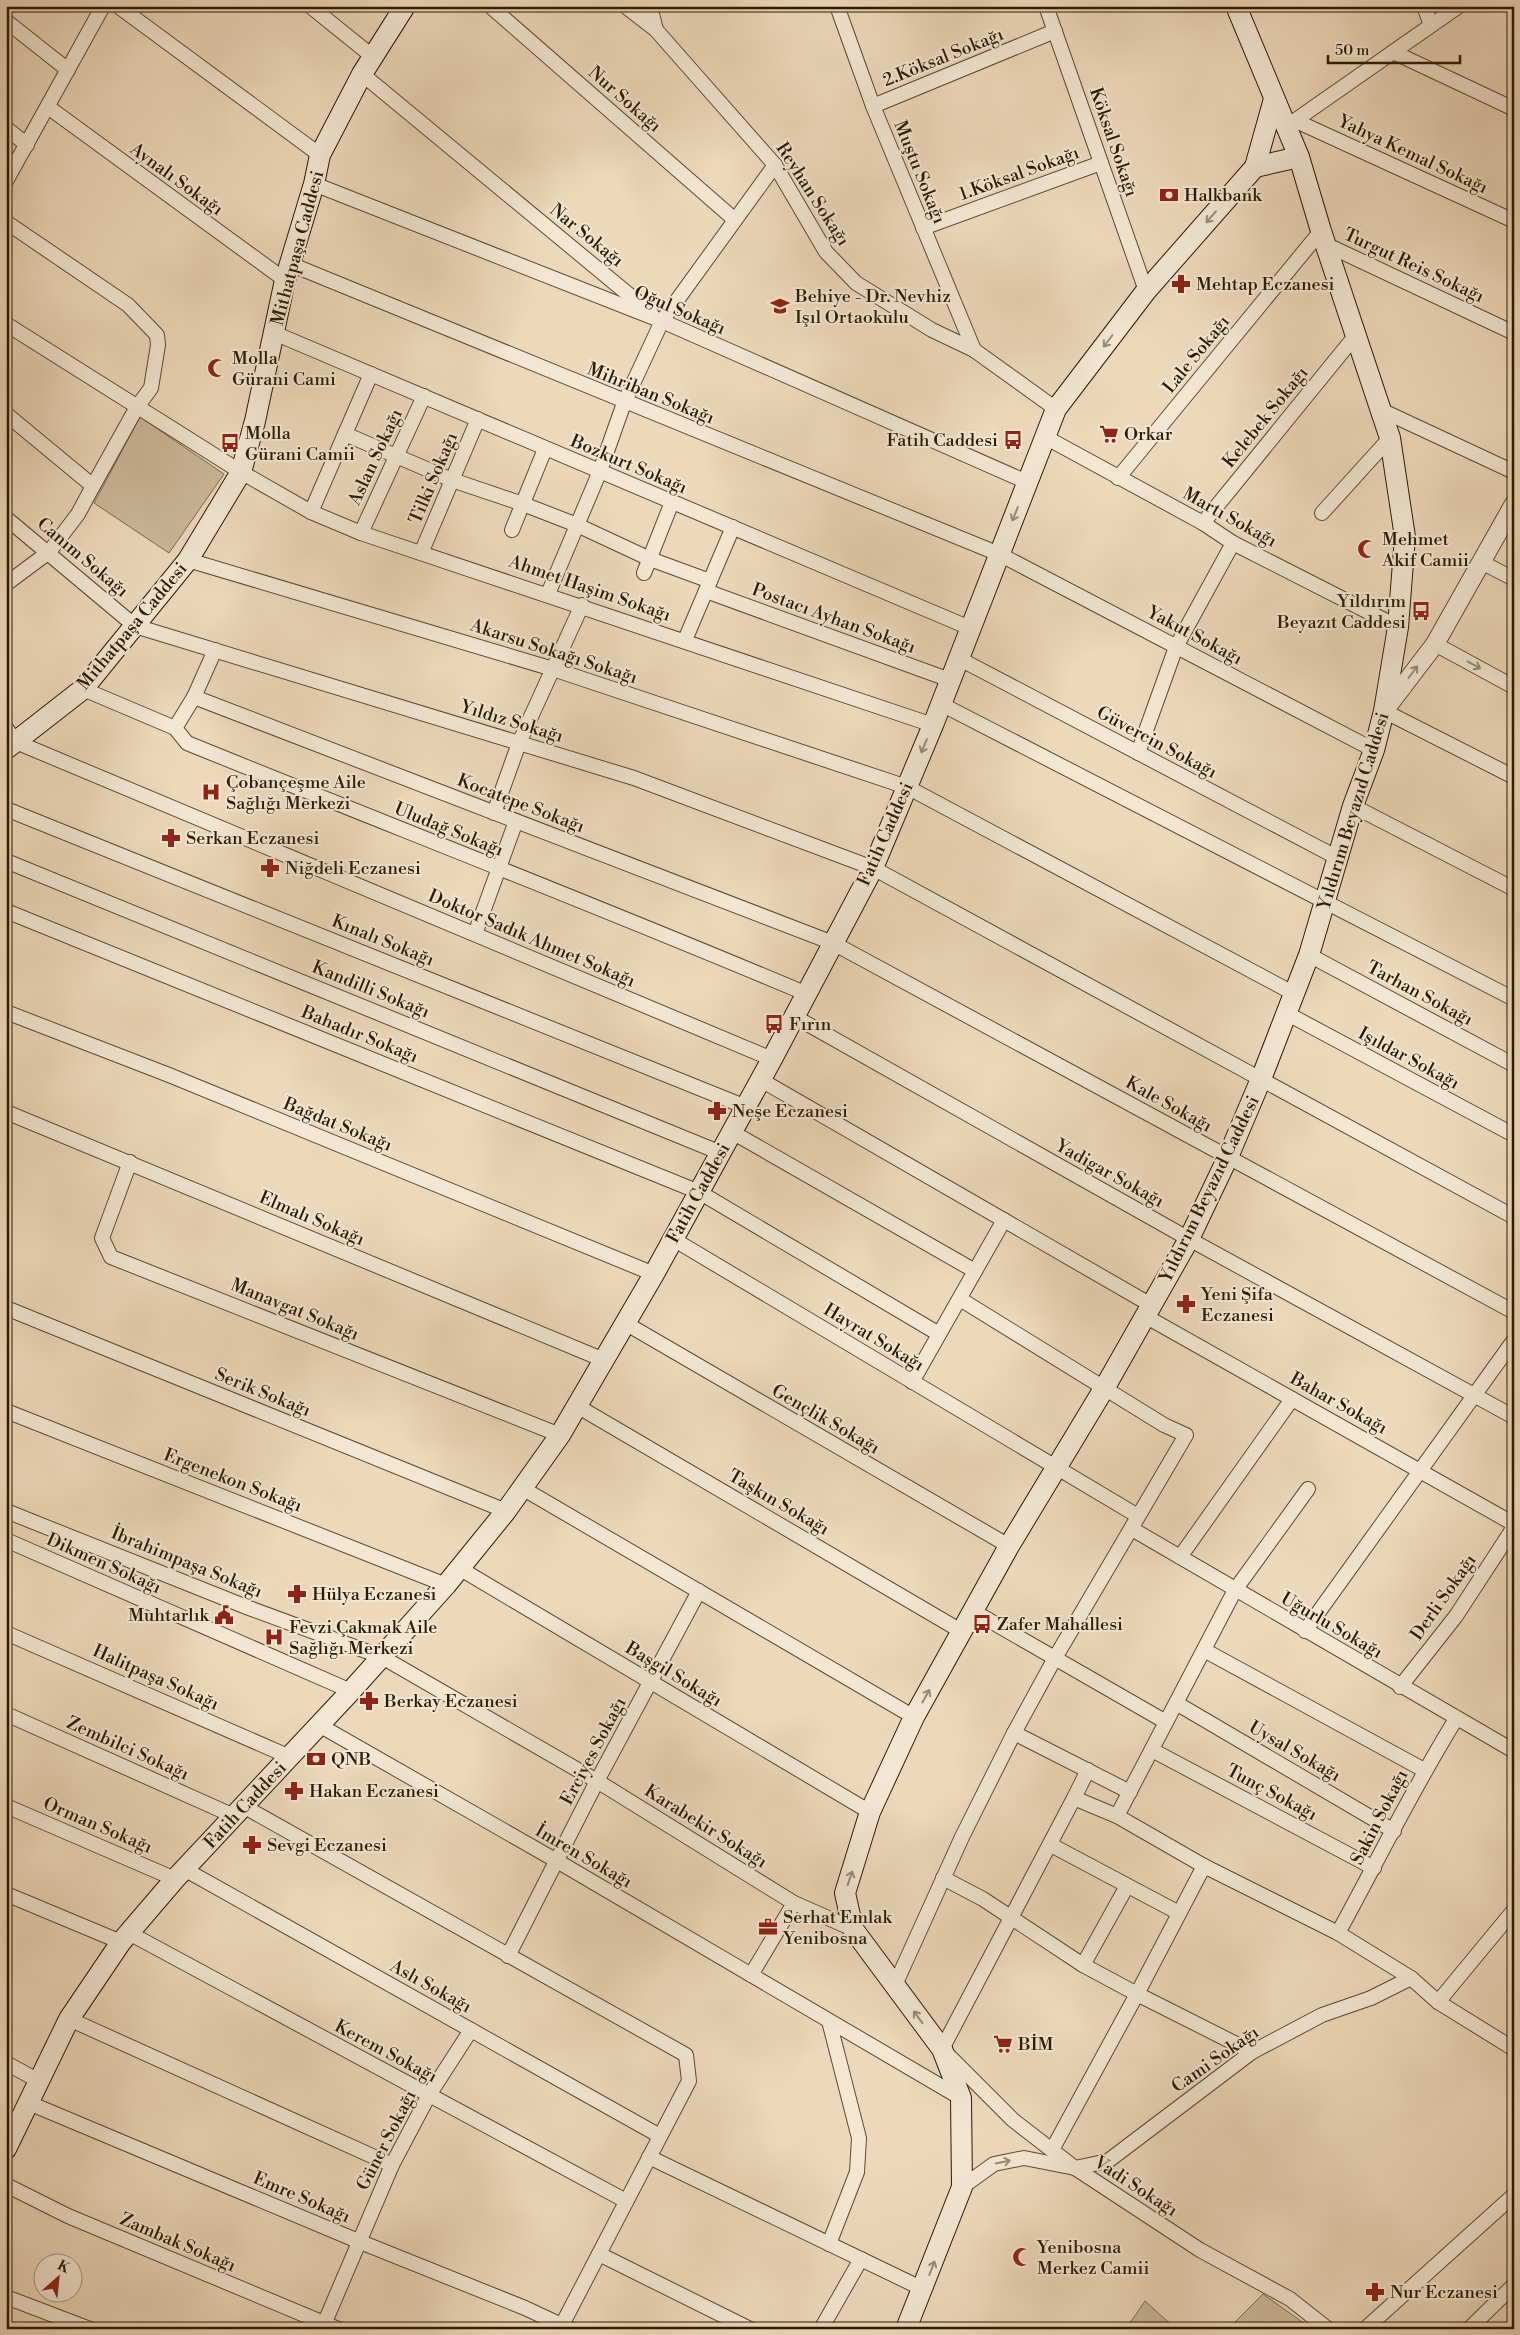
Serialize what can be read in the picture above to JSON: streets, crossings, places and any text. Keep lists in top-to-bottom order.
{
  "streets": {
    "main road": ["Mithatpaşa Caddesi", "Yıldırım Beyazıd Caddesi", "Fatih Caddesi"],
    "street": [
      "2.Köksal Sokağı",
      "Nur Sokağı",
      "Köksal Sokağı",
      "Yahya Kemal Sokağı",
      "Muştu Sokağı",
      "1.Köksal Sokağı",
      "Aynalı Sokağı",
      "Reyhan Sokağı",
      "Nar Sokağı",
      "Turgut Reis Sokağı",
      "Oğul Sokağı",
      "Lale Sokağı",
      "Mihriban Sokağı",
      "Kelebek Sokağı",
      "Aslan Sokağı",
      "Bozkurt Sokağı",
      "Tilki Sokağı",
      "Martı Sokağı",
      "Canım Sokağı",
      "Ahmet Haşim Sokağı",
      "Postacı Ayhan Sokağı",
      "Yakut Sokağı",
      "Akarsu Sokağı Sokağı",
      "Yıldız Sokağı",
      "Güvercin Sokağı",
      "Kocatepe Sokağı",
      "Uludağ Sokağı",
      "Doktor Sadık Ahmet Sokağı",
      "Kınalı Sokağı",
      "Kandilli Sokağı",
      "Tarhan Sokağı",
      "Bahadır Sokağı",
      "Işıldar Sokağı",
      "Kale Sokağı",
      "Bağdat Sokağı",
      "Yadigar Sokağı",
      "Elmalı Sokağı",
      "Manavgat Sokağı",
      "Hayrat Sokağı",
      "Serik Sokağı",
      "Bahar Sokağı",
      "Gençlik Sokağı",
      "Ergenekon Sokağı",
      "Taşkın Sokağı",
      "İbrahimpaşa Sokağı",
      "Dikmen Sokağı",
      "Derli Sokağı",
      "Uğurlu Sokağı",
      "Başgil Sokağı",
      "Halitpaşa Sokağı",
      "Zembilci Sokağı",
      "Erciyes Sokağı",
      "Uysal Sokağı",
      "Tunç Sokağı",
      "Sakin Sokağı",
      "Orman Sokağı",
      "Karabekir Sokağı",
      "İmren Sokağı",
      "Aslı Sokağı",
      "Kerem Sokağı",
      "Cami Sokağı",
      "Güner Sokağı",
      "Vadi Sokağı",
      "Emre Sokağı",
      "Zambak Sokağı"
    ]
  },
  "crossings": [
    ["2.Köksal Sokağı", "Köksal Sokağı"],
    ["2.Köksal Sokağı", "Muştu Sokağı"],
    ["Köksal Sokağı", "1.Köksal Sokağı"],
    ["Köksal Sokağı", "Fatih Caddesi"],
    ["Yahya Kemal Sokağı", "Yıldırım Beyazıd Caddesi"],
    ["Muştu Sokağı", "1.Köksal Sokağı"],
    ["Muştu Sokağı", "Reyhan Sokağı"],
    ["Aynalı Sokağı", "Mithatpaşa Caddesi"],
    ["Aynalı Sokağı", "Mihriban Sokağı"],
    ["Nar Sokağı", "Mithatpaşa Caddesi"],
    ["Nar Sokağı", "Oğul Sokağı"],
    ["Mithatpaşa Caddesi", "Oğul Sokağı"],
    ["Mithatpaşa Caddesi", "Mihriban Sokağı"],
    ["Mithatpaşa Caddesi", "Bozkurt Sokağı"],
    ["Mithatpaşa Caddesi", "Canım Sokağı"],
    ["Mithatpaşa Caddesi", "Ahmet Haşim Sokağı"],
    ["Mithatpaşa Caddesi", "Akarsu Sokağı Sokağı"],
    ["Mithatpaşa Caddesi", "Yıldız Sokağı"],
    ["Mithatpaşa Caddesi", "Uludağ Sokağı"],
    ["Mithatpaşa Caddesi", "Doktor Sadık Ahmet Sokağı"],
    ["Turgut Reis Sokağı", "Lale Sokağı"],
    ["Turgut Reis Sokağı", "Yıldırım Beyazıd Caddesi"],
    ["Oğul Sokağı", "Fatih Caddesi"],
    ["Lale Sokağı", "Martı Sokağı"],
    ["Lale Sokağı", "Yıldırım Beyazıd Caddesi"],
    ["Mihriban Sokağı", "Yakut Sokağı"],
    ["Mihriban Sokağı", "Fatih Caddesi"],
    ["Kelebek Sokağı", "Martı Sokağı"],
    ["Kelebek Sokağı", "Yıldırım Beyazıd Caddesi"],
    ["Aslan Sokağı", "Bozkurt Sokağı"],
    ["Aslan Sokağı", "Ahmet Haşim Sokağı"],
    ["Aslan Sokağı", "Postacı Ayhan Sokağı"],
    ["Bozkurt Sokağı", "Tilki Sokağı"],
    ["Bozkurt Sokağı", "Fatih Caddesi"],
    ["Tilki Sokağı", "Ahmet Haşim Sokağı"],
    ["Tilki Sokağı", "Postacı Ayhan Sokağı"],
    ["Martı Sokağı", "Yıldırım Beyazıd Caddesi"],
    ["Martı Sokağı", "Fatih Caddesi"],
    ["Canım Sokağı", "Yıldız Sokağı"],
    ["Ahmet Haşim Sokağı", "Fatih Caddesi"],
    ["Postacı Ayhan Sokağı", "Fatih Caddesi"],
    ["Yakut Sokağı", "Yıldırım Beyazıd Caddesi"],
    ["Yakut Sokağı", "Fatih Caddesi"],
    ["Akarsu Sokağı Sokağı", "Yıldırım Beyazıd Caddesi"],
    ["Akarsu Sokağı Sokağı", "Fatih Caddesi"],
    ["Yıldız Sokağı", "Yıldırım Beyazıd Caddesi"],
    ["Yıldız Sokağı", "Fatih Caddesi"],
    ["Güvercin Sokağı", "Yıldırım Beyazıd Caddesi"],
    ["Güvercin Sokağı", "Fatih Caddesi"],
    ["Kocatepe Sokağı", "Fatih Caddesi"],
    ["Kocatepe Sokağı", "Kale Sokağı"],
    ["Yıldırım Beyazıd Caddesi", "Fatih Caddesi"],
    ["Yıldırım Beyazıd Caddesi", "Tarhan Sokağı"],
    ["Yıldırım Beyazıd Caddesi", "Işıldar Sokağı"],
    ["Yıldırım Beyazıd Caddesi", "Kale Sokağı"],
    ["Yıldırım Beyazıd Caddesi", "Yadigar Sokağı"],
    ["Yıldırım Beyazıd Caddesi", "Hayrat Sokağı"],
    ["Yıldırım Beyazıd Caddesi", "Bahar Sokağı"],
    ["Yıldırım Beyazıd Caddesi", "Gençlik Sokağı"],
    ["Yıldırım Beyazıd Caddesi", "Taşkın Sokağı"],
    ["Yıldırım Beyazıd Caddesi", "Başgil Sokağı"],
    ["Yıldırım Beyazıd Caddesi", "Karabekir Sokağı"],
    ["Yıldırım Beyazıd Caddesi", "İmren Sokağı"],
    ["Yıldırım Beyazıd Caddesi", "Vadi Sokağı"],
    ["Uludağ Sokağı", "Fatih Caddesi"],
    ["Fatih Caddesi", "Doktor Sadık Ahmet Sokağı"],
    ["Fatih Caddesi", "Kınalı Sokağı"],
    ["Fatih Caddesi", "Kandilli Sokağı"],
    ["Fatih Caddesi", "Bahadır Sokağı"],
    ["Fatih Caddesi", "Kale Sokağı"],
    ["Fatih Caddesi", "Bağdat Sokağı"],
    ["Fatih Caddesi", "Yadigar Sokağı"],
    ["Fatih Caddesi", "Elmalı Sokağı"],
    ["Fatih Caddesi", "Manavgat Sokağı"],
    ["Fatih Caddesi", "Hayrat Sokağı"],
    ["Fatih Caddesi", "Serik Sokağı"],
    ["Fatih Caddesi", "Bahar Sokağı"],
    ["Fatih Caddesi", "Gençlik Sokağı"],
    ["Fatih Caddesi", "Ergenekon Sokağı"],
    ["Fatih Caddesi", "Taşkın Sokağı"],
    ["Fatih Caddesi", "İbrahimpaşa Sokağı"],
    ["Fatih Caddesi", "Dikmen Sokağı"],
    ["Fatih Caddesi", "Başgil Sokağı"],
    ["Fatih Caddesi", "Halitpaşa Sokağı"],
    ["Fatih Caddesi", "Zembilci Sokağı"],
    ["Fatih Caddesi", "Orman Sokağı"],
    ["Fatih Caddesi", "İmren Sokağı"],
    ["Fatih Caddesi", "Aslı Sokağı"],
    ["Fatih Caddesi", "Kerem Sokağı"],
    ["Fatih Caddesi", "Emre Sokağı"],
    ["Elmalı Sokağı", "Manavgat Sokağı"],
    ["Bahar Sokağı", "Derli Sokağı"],
    ["İbrahimpaşa Sokağı", "Erciyes Sokağı"],
    ["İbrahimpaşa Sokağı", "Karabekir Sokağı"],
    ["Derli Sokağı", "Uğurlu Sokağı"],
    ["Uğurlu Sokağı", "Sakin Sokağı"],
    ["Başgil Sokağı", "Erciyes Sokağı"],
    ["Zembilci Sokağı", "Erciyes Sokağı"],
    ["Zembilci Sokağı", "Aslı Sokağı"],
    ["Erciyes Sokağı", "Karabekir Sokağı"],
    ["Erciyes Sokağı", "İmren Sokağı"],
    ["Uysal Sokağı", "Sakin Sokağı"],
    ["Tunç Sokağı", "Sakin Sokağı"],
    ["Orman Sokağı", "Aslı Sokağı"],
    ["Aslı Sokağı", "Güner Sokağı"],
    ["Kerem Sokağı", "Güner Sokağı"],
    ["Cami Sokağı", "Vadi Sokağı"],
    ["Güner Sokağı", "Emre Sokağı"],
    ["Güner Sokağı", "Zambak Sokağı"]
  ],
  "places": {
    "bank": ["Halkbank", "QNB"],
    "pharmacy": [
      "Mehtap Eczanesi",
      "Serkan Eczanesi",
      "Niğdeli Eczanesi",
      "Neşe Eczanesi",
      "Yeni Şifa Eczanesi",
      "Hülya Eczanesi",
      "Berkay Eczanesi",
      "Hakan Eczanesi",
      "Sevgi Eczanesi",
      "Nur Eczanesi"
    ],
    "school or university": ["Behiye - Dr. Nevhiz Işıl Ortaokulu"],
    "mosque": ["Molla Gürani Cami", "Mehmet Akif Camii", "Yenibosna Merkez Camii"],
    "supermarket": ["Orkar", "BİM"],
    "bus stop": [
      "Fatih Caddesi",
      "Molla Gürani Camii",
      "Yıldırım Beyazıt Caddesi",
      "Fırın",
      "Zafer Mahallesi"
    ],
    "hospital": ["Çobançeşme Aile Sağlığı Merkezi", "Fevzi Çakmak Aile Sağlığı Merkezi"],
    "public building": ["Muhtarlık"],
    "office": ["Serhat Emlak Yenibosna"]
  },
  "scale_bar": "50 m",
  "north": "top right"
}
